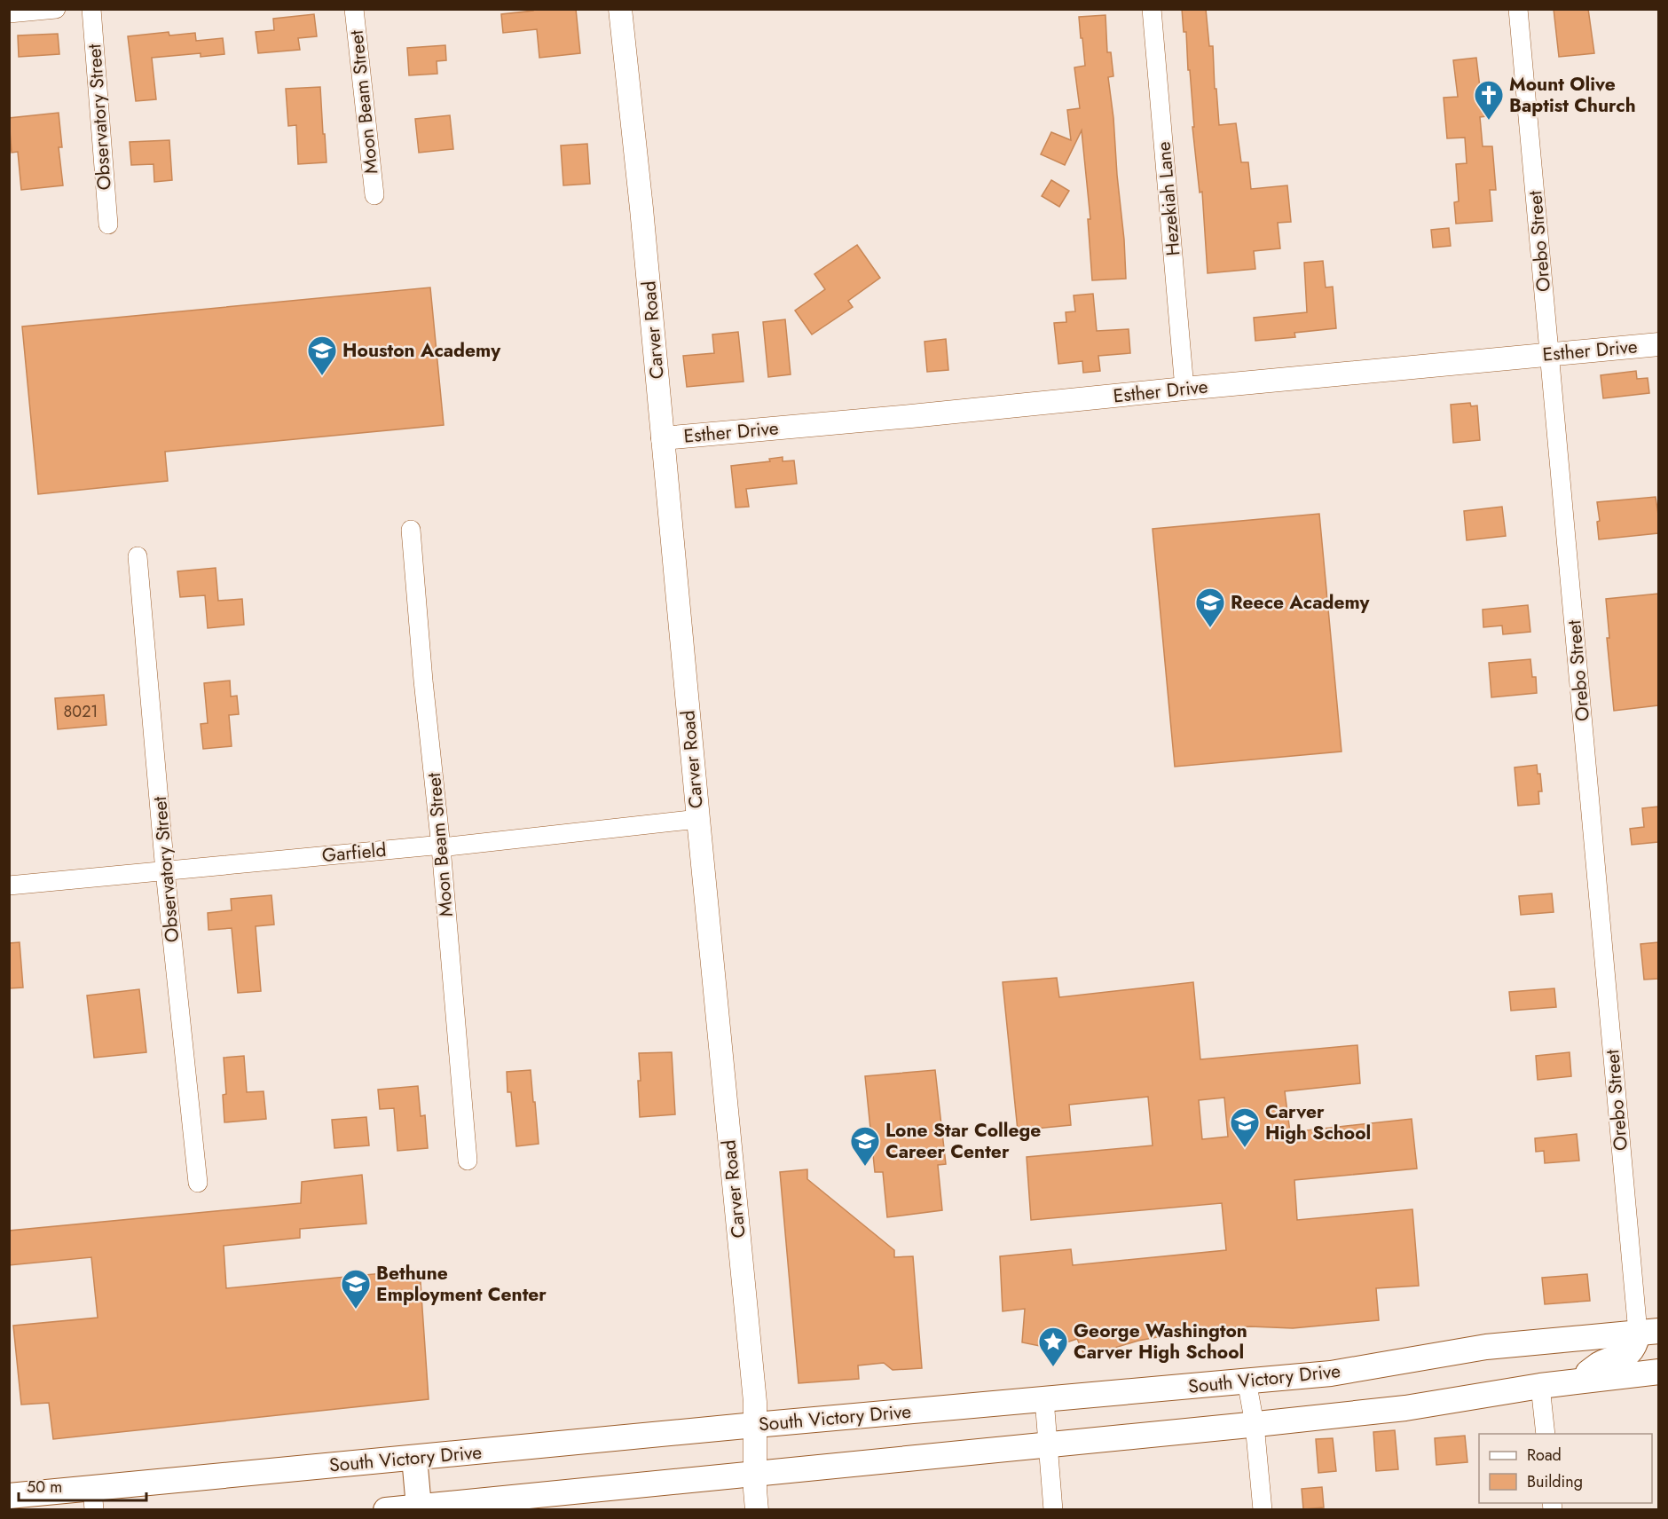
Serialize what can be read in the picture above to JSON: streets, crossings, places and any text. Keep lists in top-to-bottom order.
{
  "streets": {
    "main road": ["South Victory Drive"],
    "street": [
      "Moon Beam Street",
      "Observatory Street",
      "Hezekiah Lane",
      "Orebo Street",
      "Carver Road",
      "Esther Drive",
      "Garfield"
    ]
  },
  "crossings": [
    ["Moon Beam Street", "Garfield"],
    ["Observatory Street", "Garfield"],
    ["Hezekiah Lane", "Esther Drive"],
    ["Orebo Street", "Esther Drive"],
    ["Orebo Street", "South Victory Drive"],
    ["Carver Road", "Esther Drive"],
    ["Carver Road", "Garfield"],
    ["Carver Road", "South Victory Drive"]
  ],
  "places": {
    "church": ["Mount Olive Baptist Church"],
    "school or university": [
      "Houston Academy",
      "Reece Academy",
      "Carver High School",
      "Lone Star College Career Center",
      "Bethune Employment Center"
    ],
    "place": ["George Washington Carver High School"]
  },
  "house_numbers": ["8021"],
  "legend": ["Road", "Building"],
  "scale_bar": "50 m"
}
